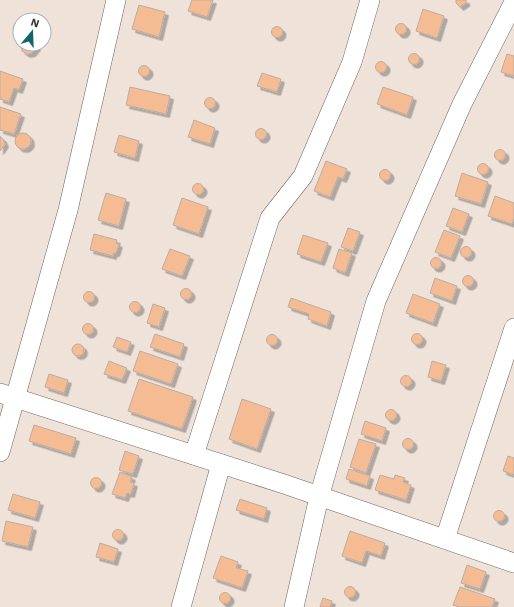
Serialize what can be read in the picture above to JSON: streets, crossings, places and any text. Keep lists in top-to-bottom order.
{
  "north": "top"
}
